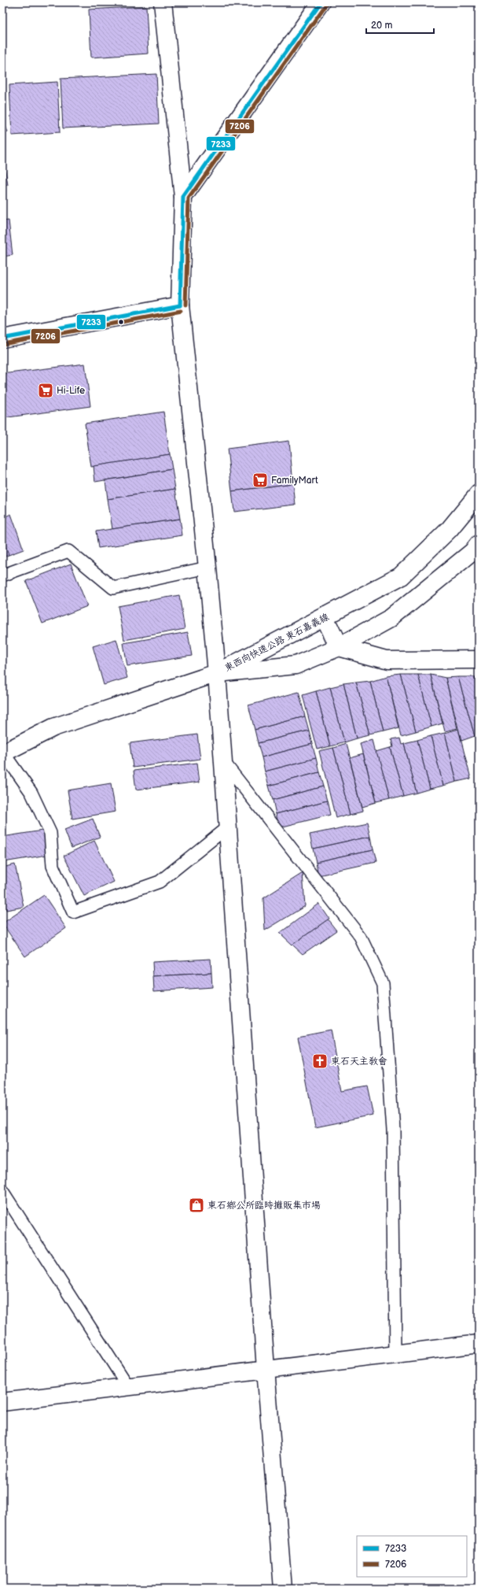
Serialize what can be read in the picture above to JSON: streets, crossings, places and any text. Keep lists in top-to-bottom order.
{
  "streets": {
    "main road": ["東西向快速公路 東石嘉義線"]
  },
  "places": {
    "supermarket": ["Hi-Life", "FamilyMart"],
    "church": ["東石天主教會"],
    "shop": ["東石鄉公所臨時攤販集市場"]
  },
  "lines": ["transit line 7233", "transit line 7206"],
  "legend": ["7233", "7206"],
  "scale_bar": "20 m"
}
